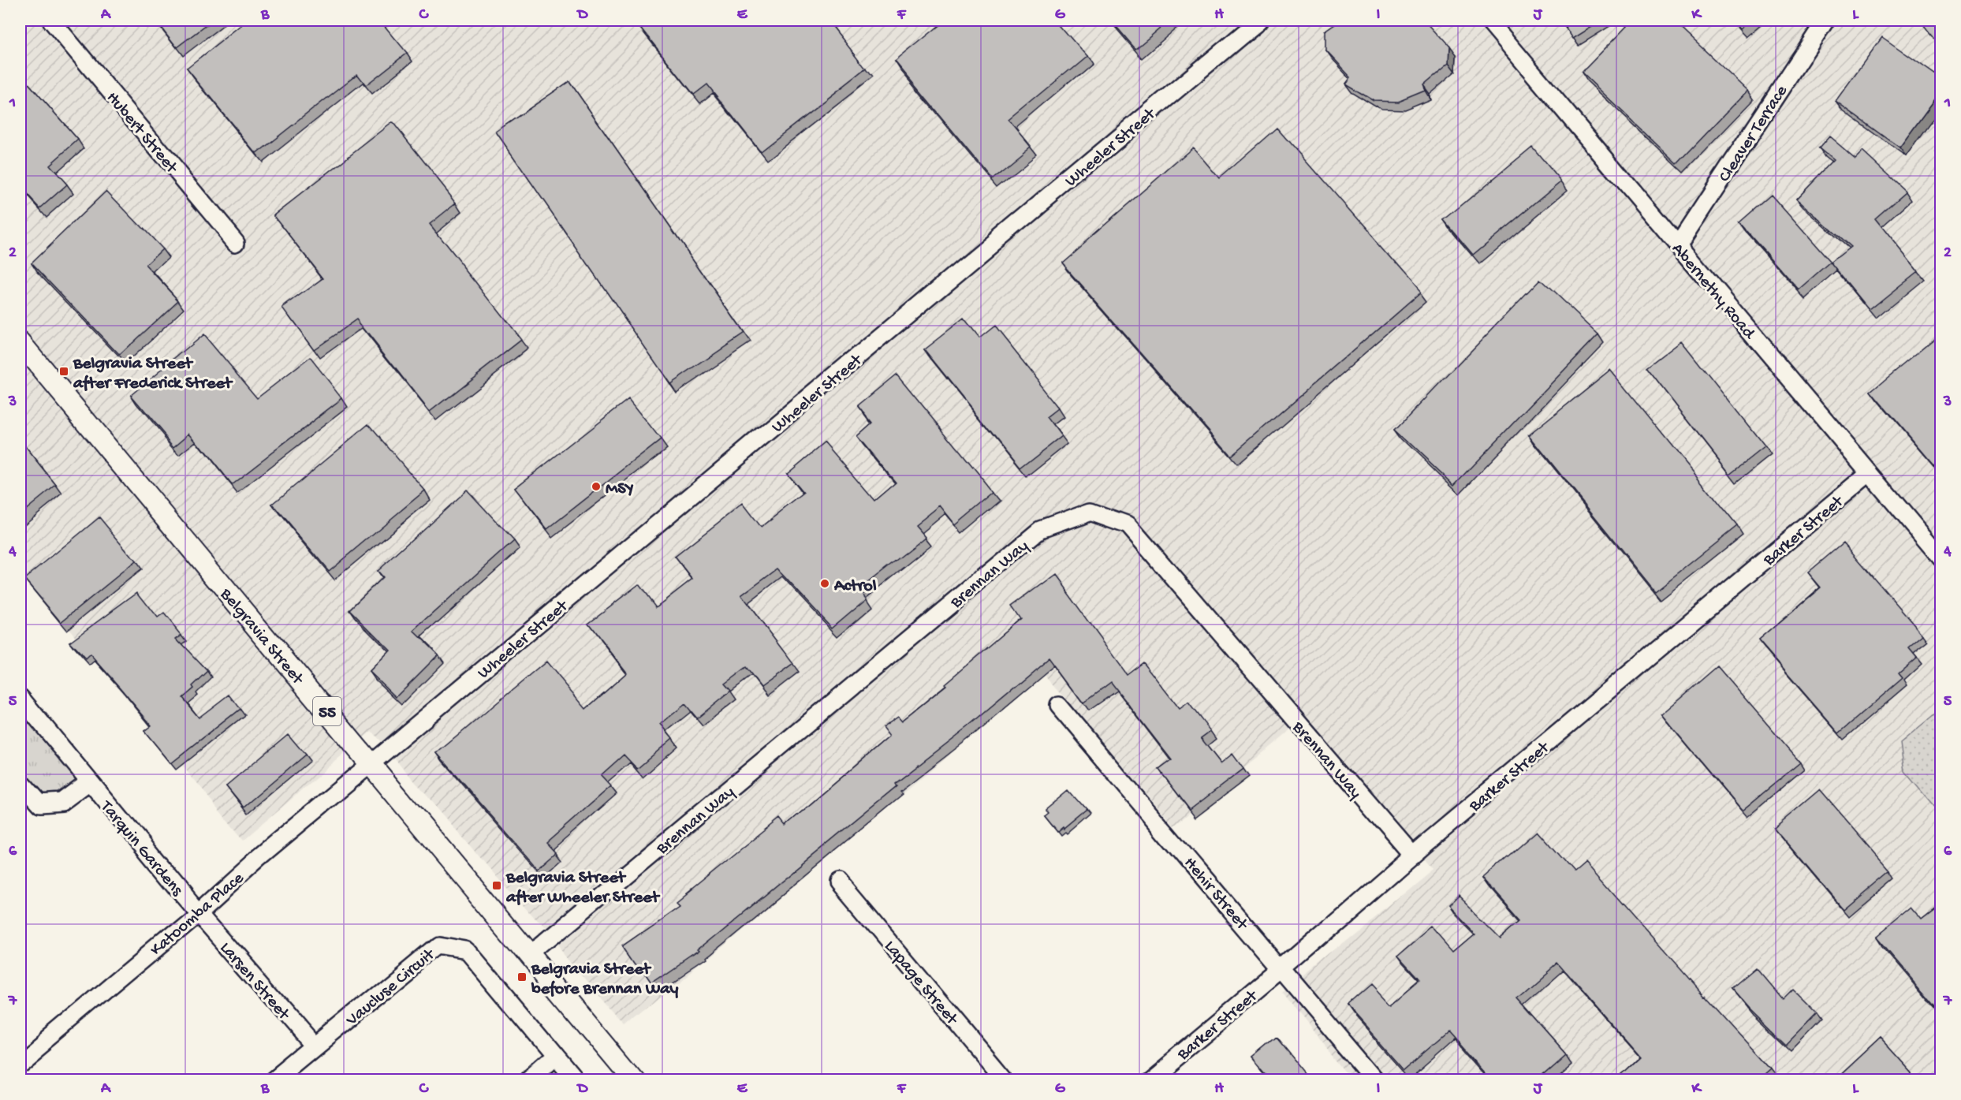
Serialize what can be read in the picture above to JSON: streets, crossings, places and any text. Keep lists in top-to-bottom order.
{
  "streets": {
    "main road": ["Belgravia Street", "55"],
    "street": [
      "Hubert Street",
      "Cleaver Terrace",
      "Wheeler Street",
      "Abernethy Road",
      "Barker Street",
      "Brennan Way",
      "Tarquin Gardens",
      "Hehir Street",
      "Katoomba Place",
      "Larsen Street",
      "Lapage Street",
      "Vaucluse Circuit"
    ]
  },
  "crossings": [
    ["Cleaver Terrace", "Abernethy Road"],
    ["Wheeler Street", "Belgravia Street"],
    ["Wheeler Street", "Katoomba Place"],
    ["Abernethy Road", "Barker Street"],
    ["Barker Street", "Brennan Way"],
    ["Barker Street", "Hehir Street"],
    ["Brennan Way", "Belgravia Street"],
    ["Belgravia Street", "Katoomba Place"],
    ["Tarquin Gardens", "Katoomba Place"],
    ["Tarquin Gardens", "Larsen Street"],
    ["Katoomba Place", "Larsen Street"],
    ["Larsen Street", "Vaucluse Circuit"]
  ],
  "places": {
    "transit": ["Belgravia Street after Frederick Street", "Belgravia Street after Wheeler Street", "Belgravia Street before Brennan Way"],
    "other": ["MSY", "Actrol"]
  },
  "grid": {
    "columns": [
      "A",
      "B",
      "C",
      "D",
      "E",
      "F",
      "G",
      "H",
      "I",
      "J",
      "K",
      "L"
    ],
    "rows": [
      "1",
      "2",
      "3",
      "4",
      "5",
      "6",
      "7"
    ]
  }
}
